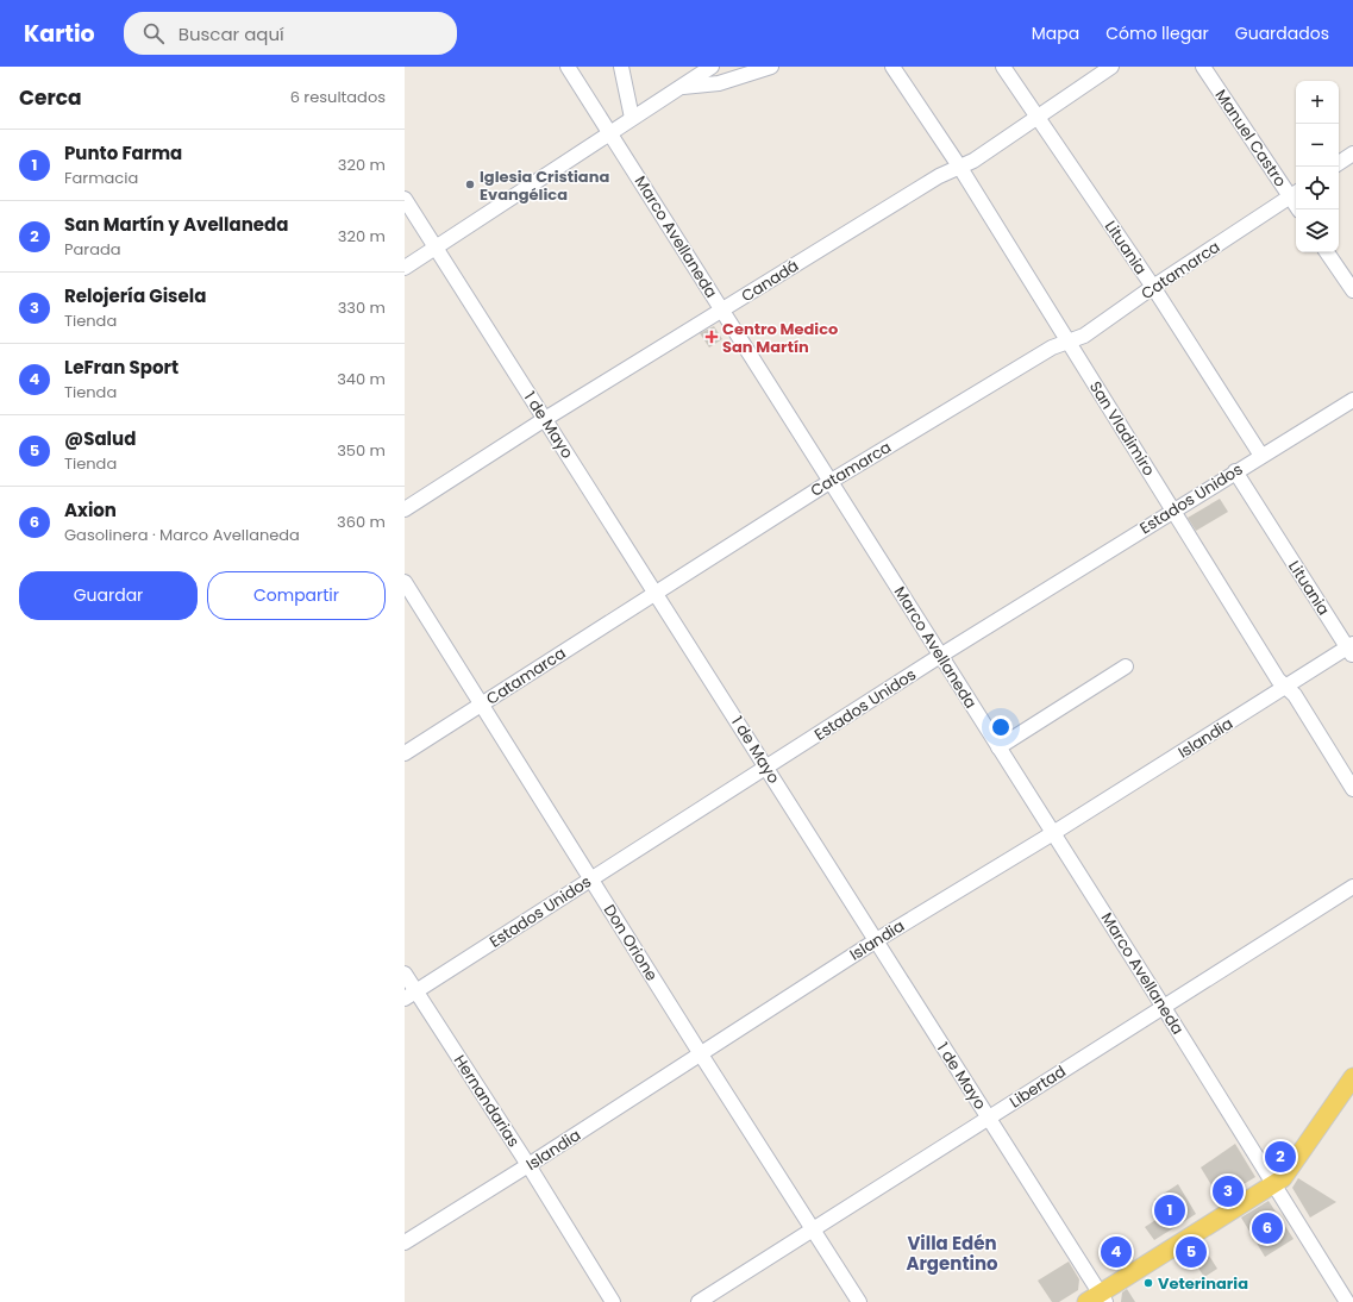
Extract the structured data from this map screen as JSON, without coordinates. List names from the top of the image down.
{
  "streets": {
    "street": [
      "Manuel Castro",
      "Marco Avellaneda",
      "Lituania",
      "Catamarca",
      "Canadá",
      "1 de Mayo",
      "San Vladimiro",
      "Estados Unidos",
      "Islandia",
      "Don Orione",
      "Libertad",
      "Hernandarias"
    ]
  },
  "crossings": [
    ["Manuel Castro", "Catamarca"],
    ["Marco Avellaneda", "Catamarca"],
    ["Marco Avellaneda", "Canadá"],
    ["Marco Avellaneda", "Estados Unidos"],
    ["Marco Avellaneda", "Islandia"],
    ["Marco Avellaneda", "Libertad"],
    ["Lituania", "Catamarca"],
    ["Lituania", "Canadá"],
    ["Lituania", "Estados Unidos"],
    ["Lituania", "Islandia"],
    ["Catamarca", "1 de Mayo"],
    ["Catamarca", "San Vladimiro"],
    ["Catamarca", "Don Orione"],
    ["Canadá", "1 de Mayo"],
    ["Canadá", "San Vladimiro"],
    ["1 de Mayo", "Estados Unidos"],
    ["1 de Mayo", "Islandia"],
    ["1 de Mayo", "Libertad"],
    ["San Vladimiro", "Estados Unidos"],
    ["San Vladimiro", "Islandia"],
    ["Estados Unidos", "Don Orione"],
    ["Estados Unidos", "Hernandarias"],
    ["Islandia", "Don Orione"],
    ["Islandia", "Hernandarias"],
    ["Don Orione", "Libertad"]
  ],
  "districts": ["Villa Edén Argentino"],
  "places": {
    "other": ["Iglesia Cristiana Evangélica", "Veterinaria"],
    "health": ["Centro Medico San Martín"]
  },
  "page": {
    "header": "Kartio",
    "search": "Buscar aquí",
    "nav": ["Mapa", "Cómo llegar", "Guardados"],
    "heading": ["Cerca", "6 resultados"],
    "map_buttons": ["+", "−"],
    "list": [
      {
        "mark": "1",
        "name": "Punto Farma",
        "note": "Farmacia",
        "value": "320 m"
      },
      {
        "mark": "2",
        "name": "San Martín y Avellaneda",
        "note": "Parada",
        "value": "320 m"
      },
      {
        "mark": "3",
        "name": "Relojería Gisela",
        "note": "Tienda",
        "value": "330 m"
      },
      {
        "mark": "4",
        "name": "LeFran Sport",
        "note": "Tienda",
        "value": "340 m"
      },
      {
        "mark": "5",
        "name": "@Salud",
        "note": "Tienda",
        "value": "350 m"
      },
      {
        "mark": "6",
        "name": "Axion",
        "note": "Gasolinera · Marco Avellaneda",
        "value": "360 m"
      }
    ],
    "buttons": ["Guardar", "Compartir"],
    "pins": [
      "2",
      "3",
      "1",
      "6",
      "4",
      "5"
    ]
  }
}
